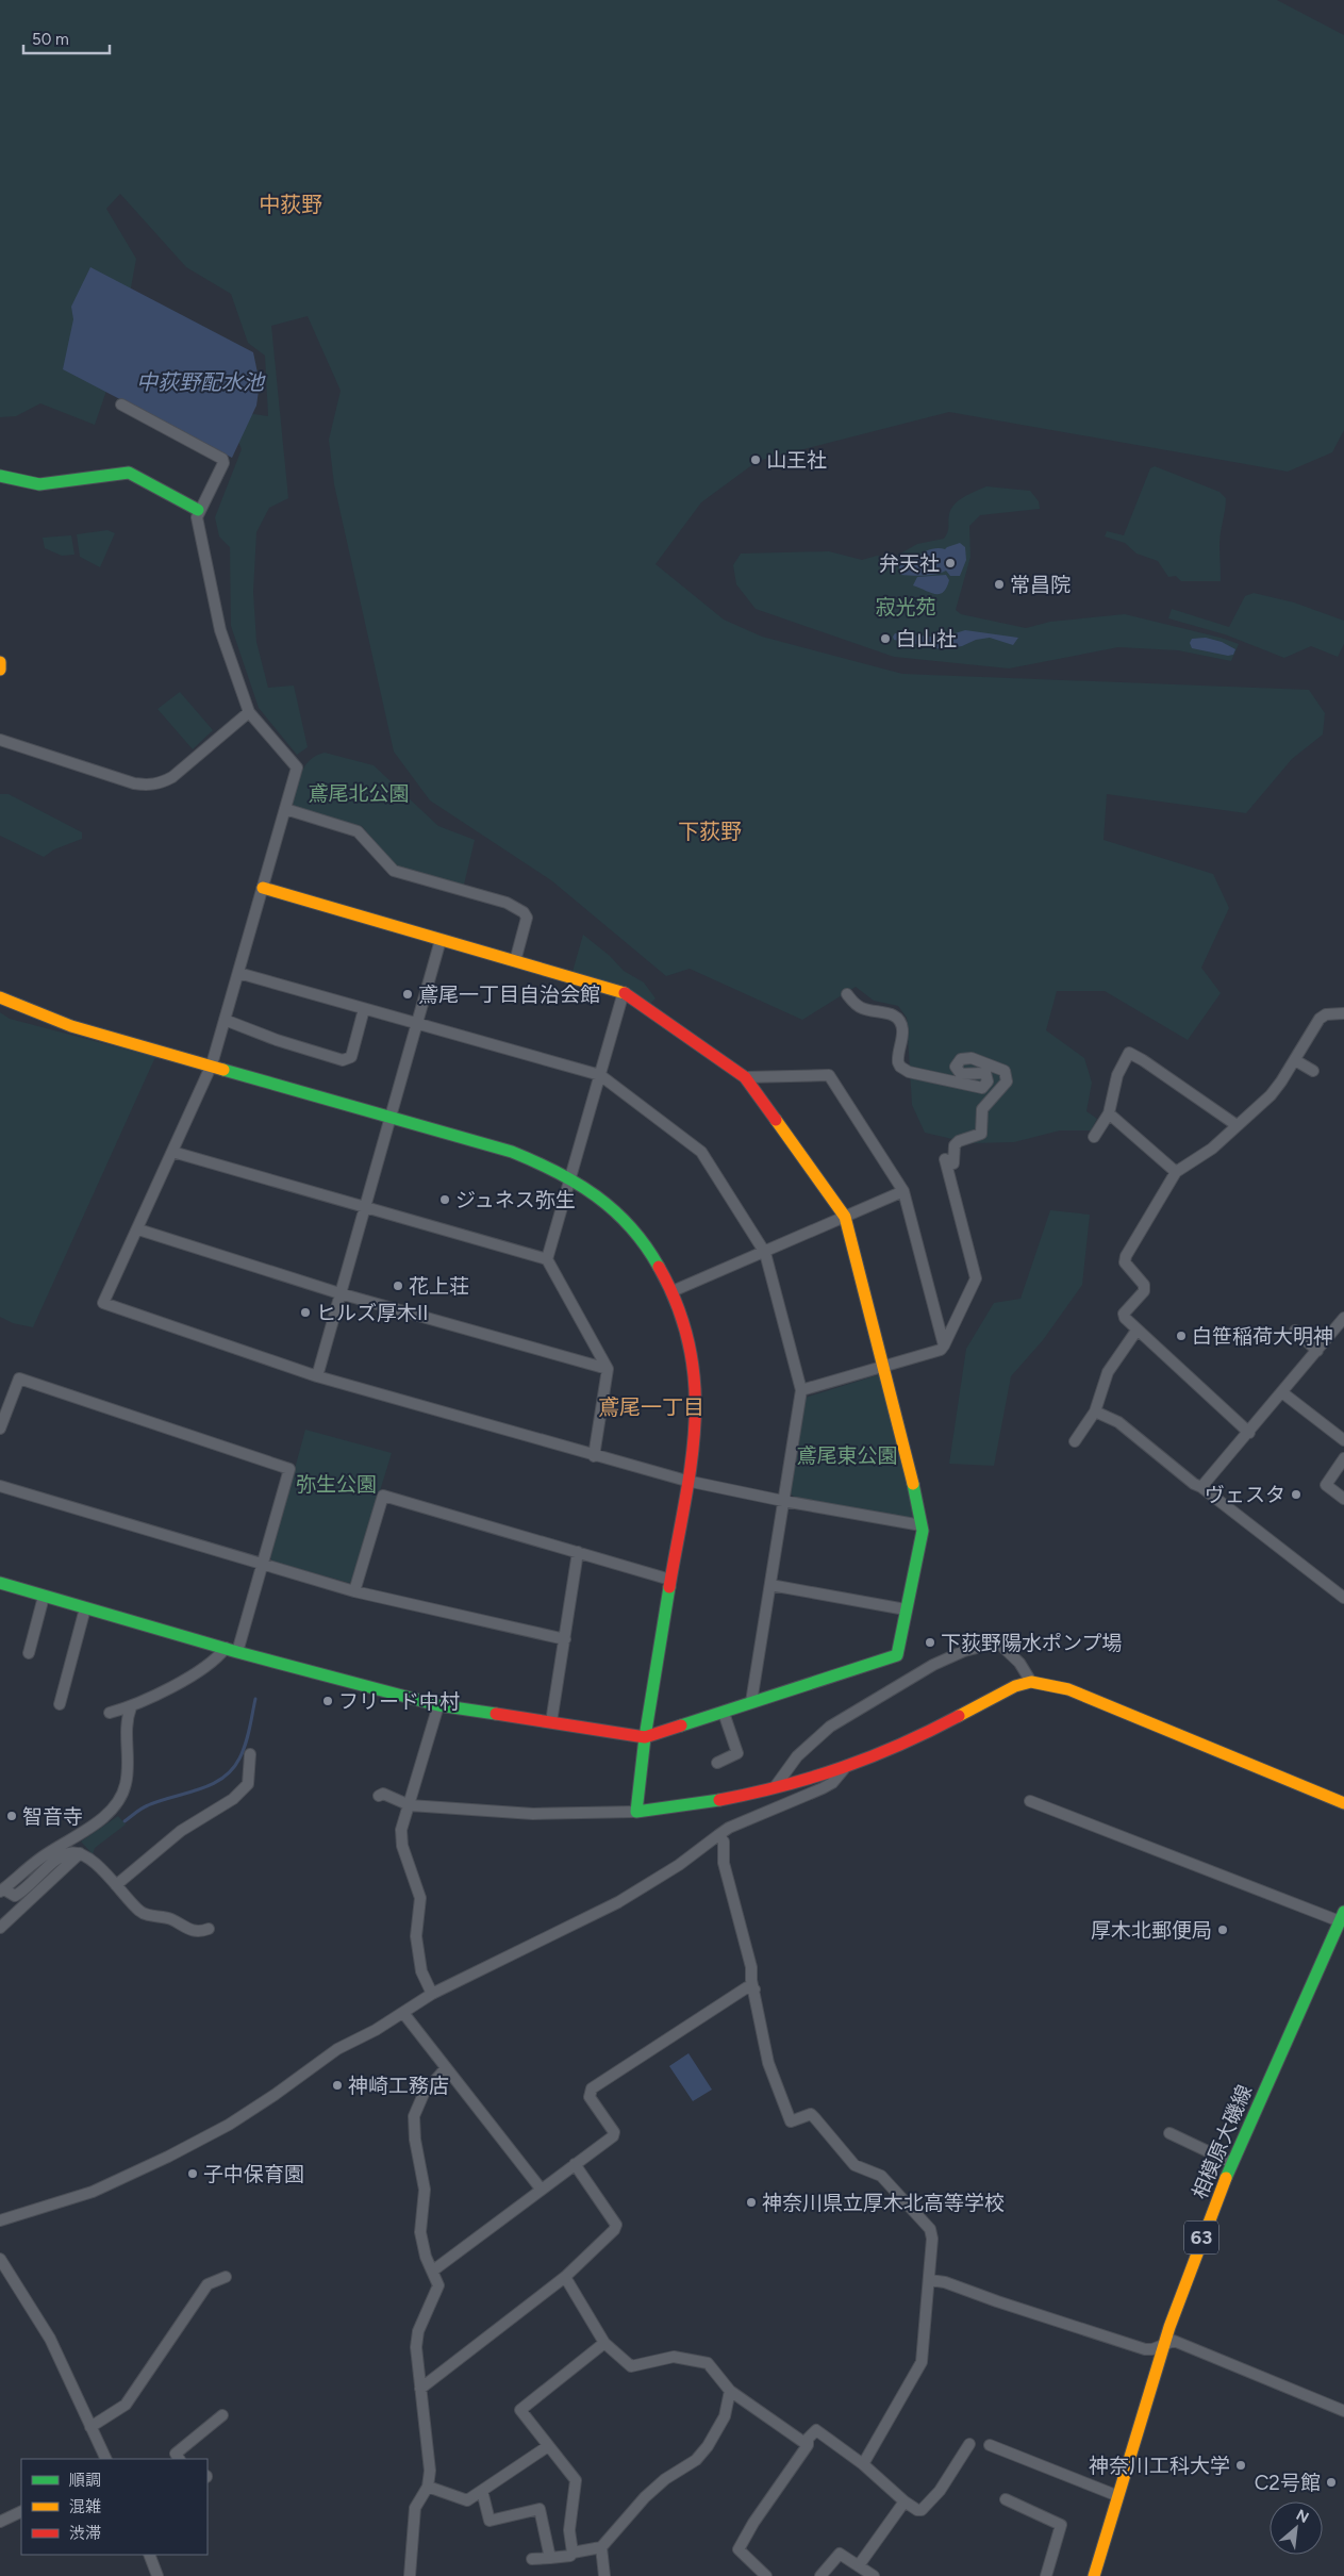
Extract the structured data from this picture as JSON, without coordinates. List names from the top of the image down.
{
  "streets": {
    "street": ["相模原大磯線", "63"]
  },
  "districts": ["中荻野", "下荻野", "鳶尾一丁目"],
  "water": ["中荻野配水池"],
  "parks": [
    "寂光苑",
    "鳶尾北公園",
    "鳶尾東公園",
    "弥生公園"
  ],
  "places": [
    "山王社",
    "弁天社",
    "常昌院",
    "白山社",
    "鳶尾一丁目自治会館",
    "ジュネス弥生",
    "花上荘",
    "ヒルズ厚木II",
    "白笹稲荷大明神",
    "ヴェスタ",
    "下荻野陽水ポンプ場",
    "フリード中村",
    "智音寺",
    "厚木北郵便局",
    "神崎工務店",
    "子中保育園",
    "神奈川県立厚木北高等学校",
    "神奈川工科大学",
    "C2号館"
  ],
  "legend": ["順調", "混雑", "渋滞"],
  "scale_bar": "50 m",
  "north": "top right"
}
